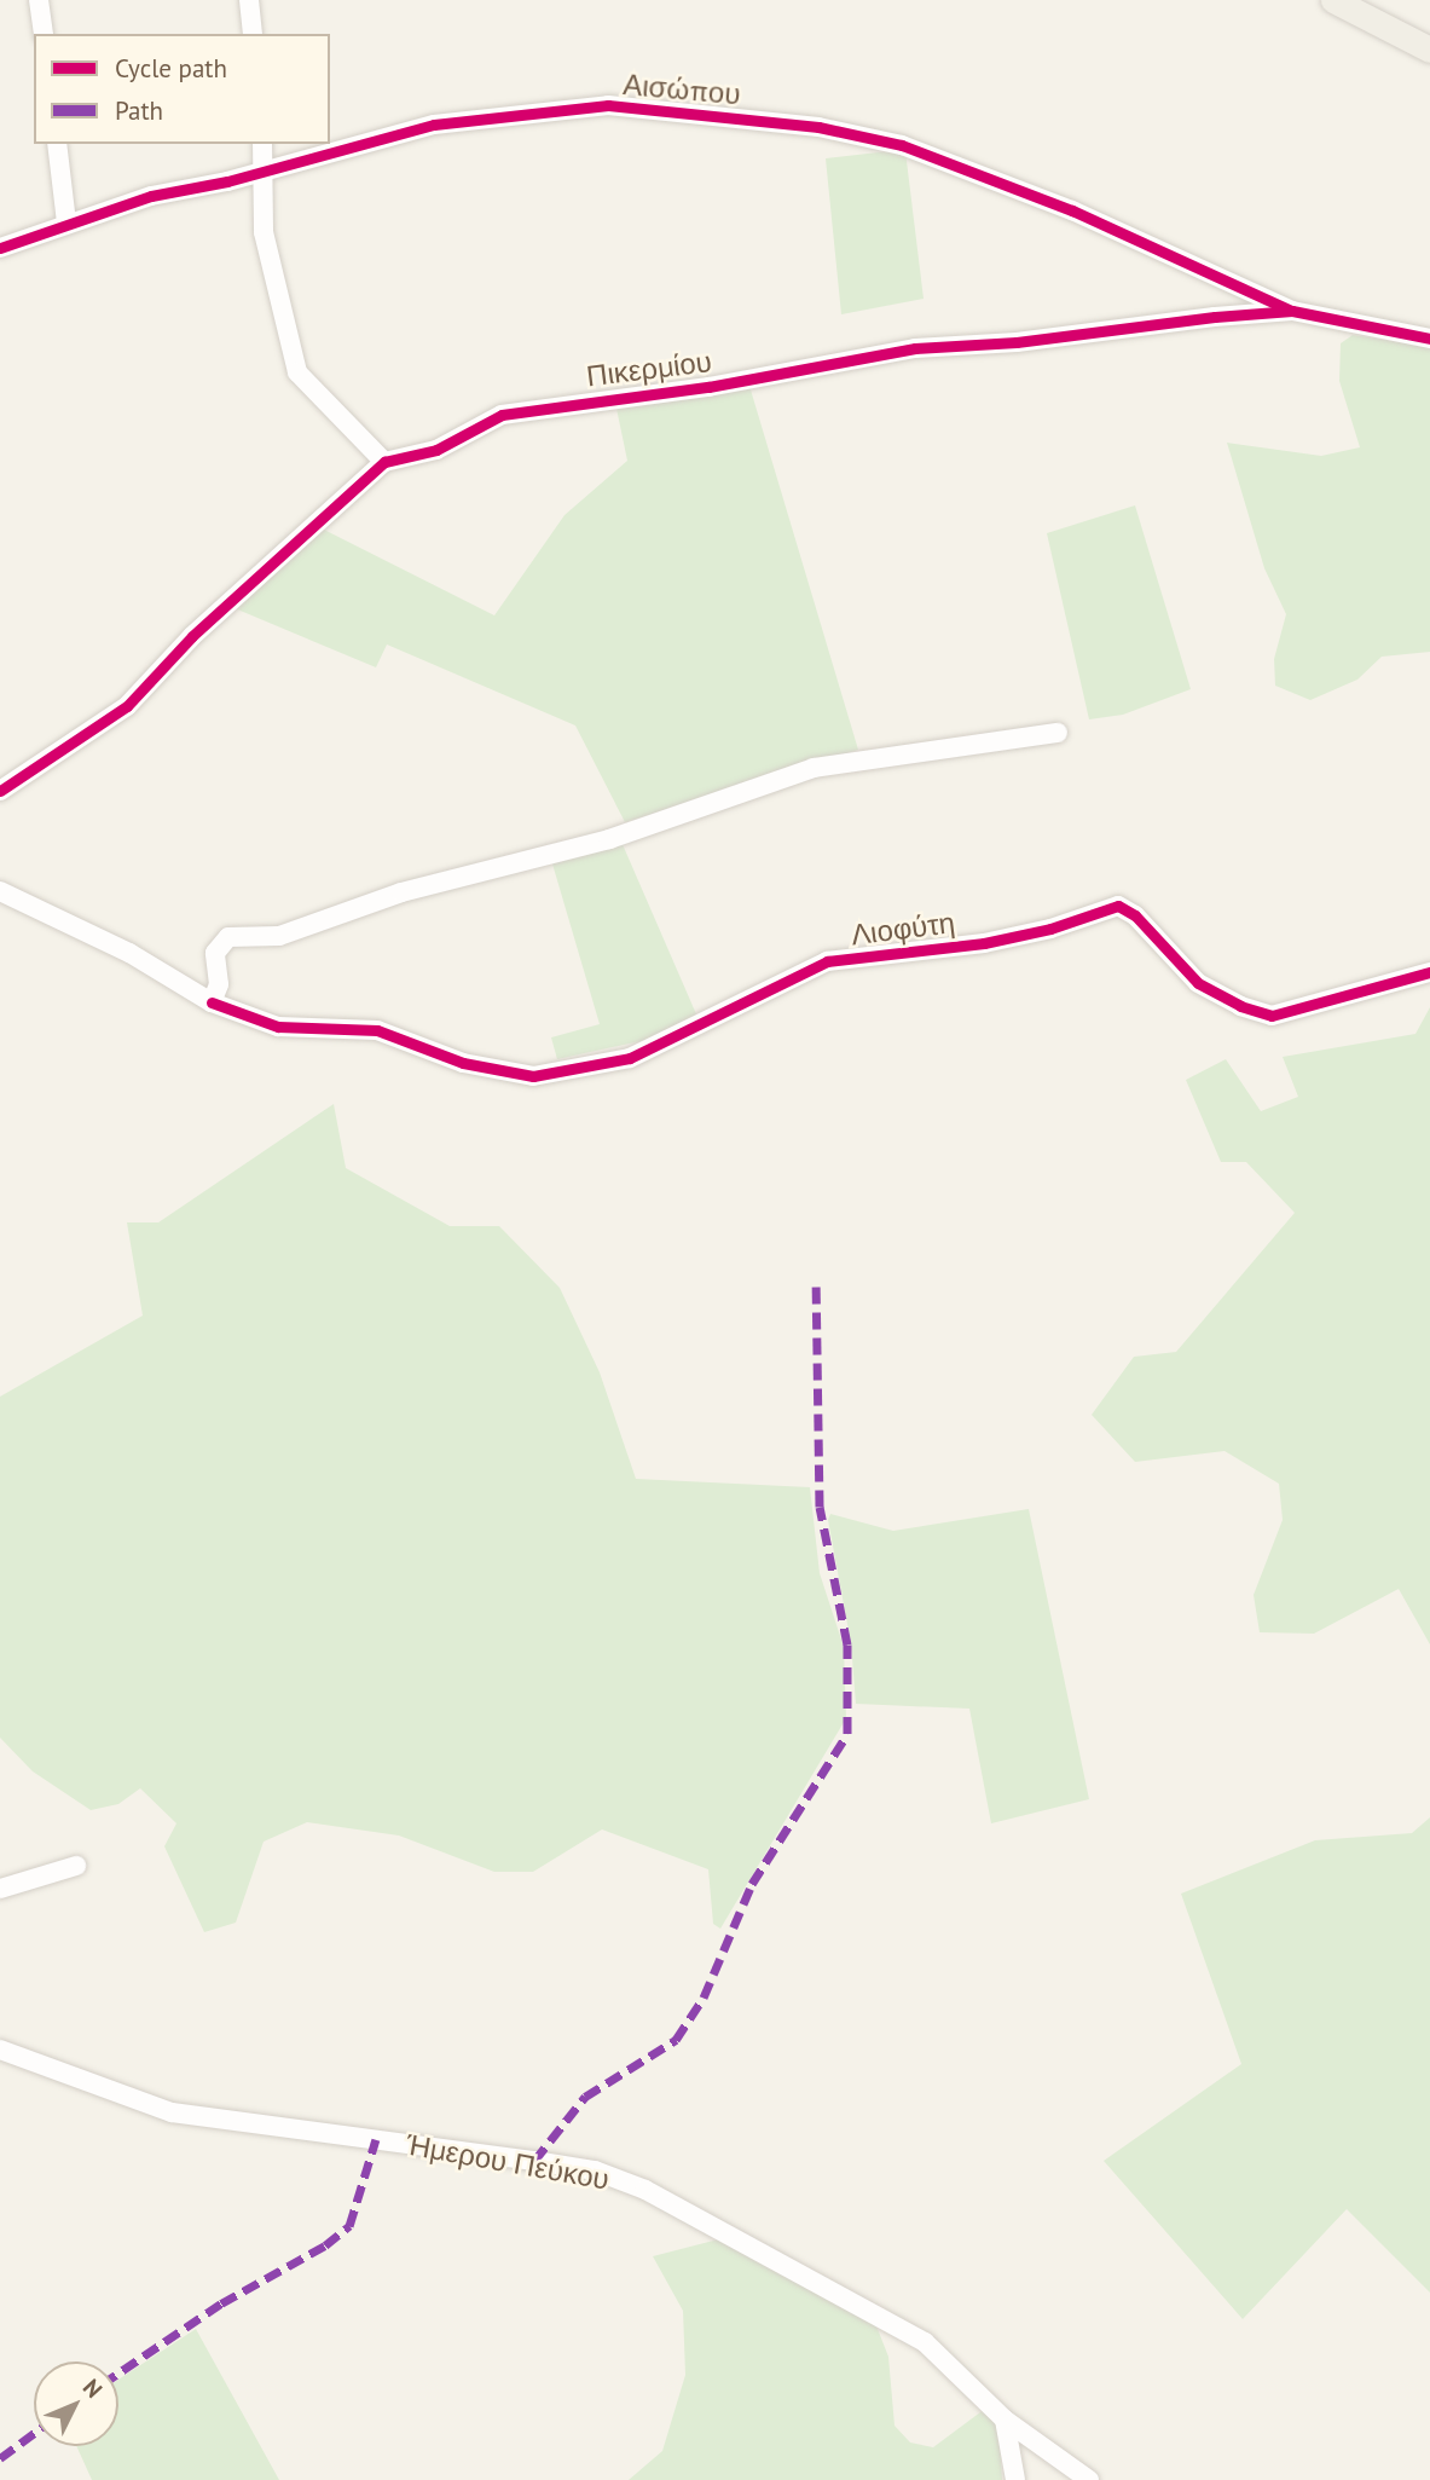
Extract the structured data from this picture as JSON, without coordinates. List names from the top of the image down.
{
  "streets": {
    "street": [
      "Αισώπου",
      "Πικερμίου",
      "Λιοφύτη",
      "Ήμερου Πεύκου"
    ]
  },
  "crossings": [
    ["Αισώπου", "Πικερμίου"]
  ],
  "legend": ["Cycle path", "Path"],
  "north": "top right"
}
